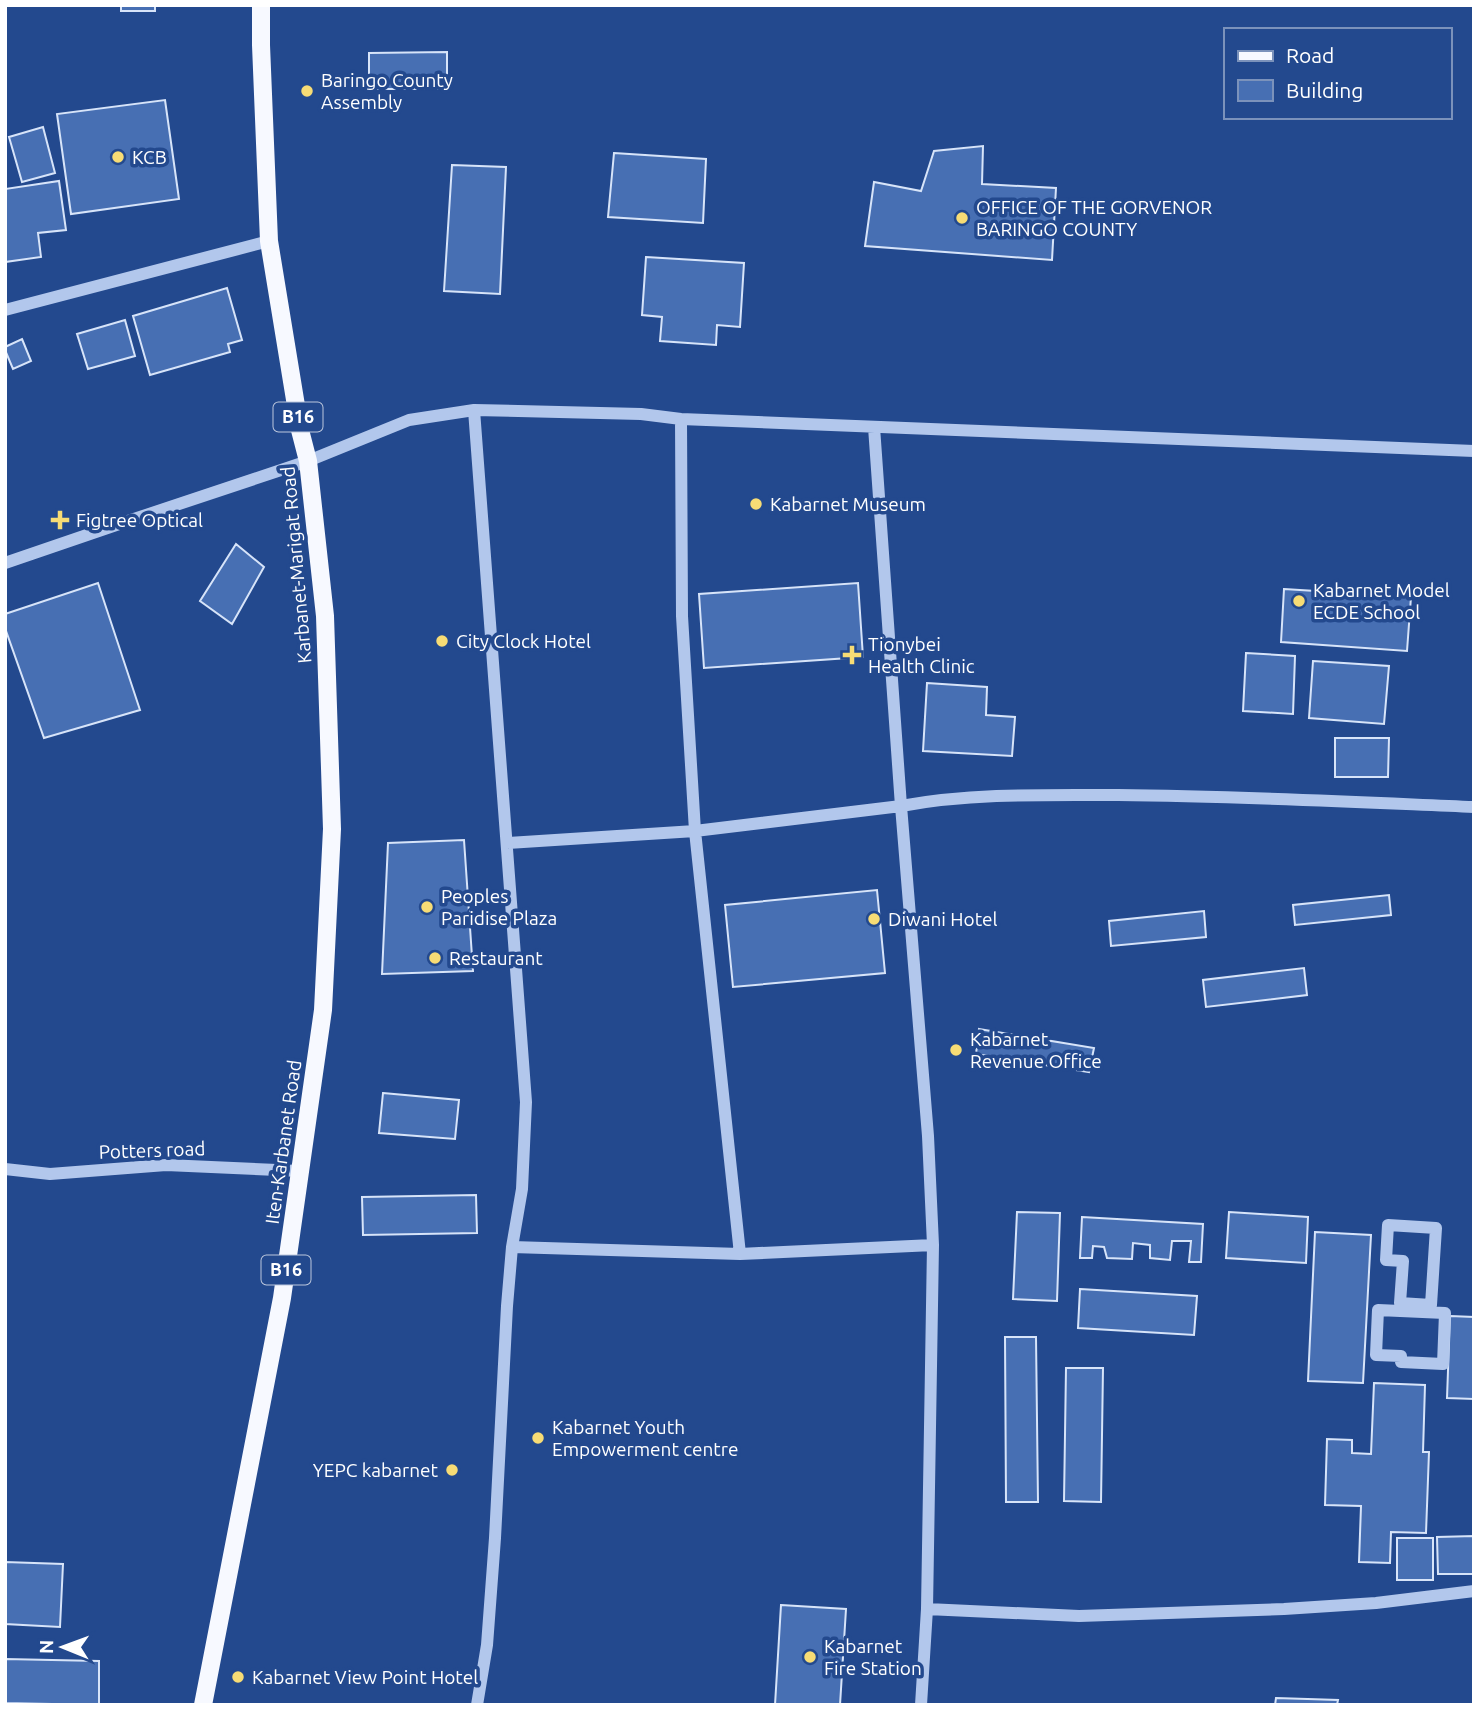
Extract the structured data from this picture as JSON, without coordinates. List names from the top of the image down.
{
  "streets": {
    "main road": ["B16", "Karbanet-Marigat Road", "Iten-Karbanet Road"],
    "street": ["Potters road"]
  },
  "crossings": [
    ["Karbanet-Marigat Road", "Iten-Karbanet Road"],
    ["Iten-Karbanet Road", "Potters road"]
  ],
  "places": {
    "other": [
      "Baringo County Assembly",
      "KCB",
      "OFFICE OF THE GORVENOR BARINGO COUNTY",
      "Kabarnet Museum",
      "Kabarnet Model ECDE School",
      "City Clock Hotel",
      "Peoples Paridise Plaza",
      "Diwani Hotel",
      "Restaurant",
      "Kabarnet Revenue Office",
      "Kabarnet Youth Empowerment centre",
      "YEPC kabarnet",
      "Kabarnet Fire Station",
      "Kabarnet View Point Hotel"
    ],
    "health": ["Figtree Optical", "Tionybei Health Clinic"]
  },
  "legend": ["Road", "Building"],
  "north": "left"
}
